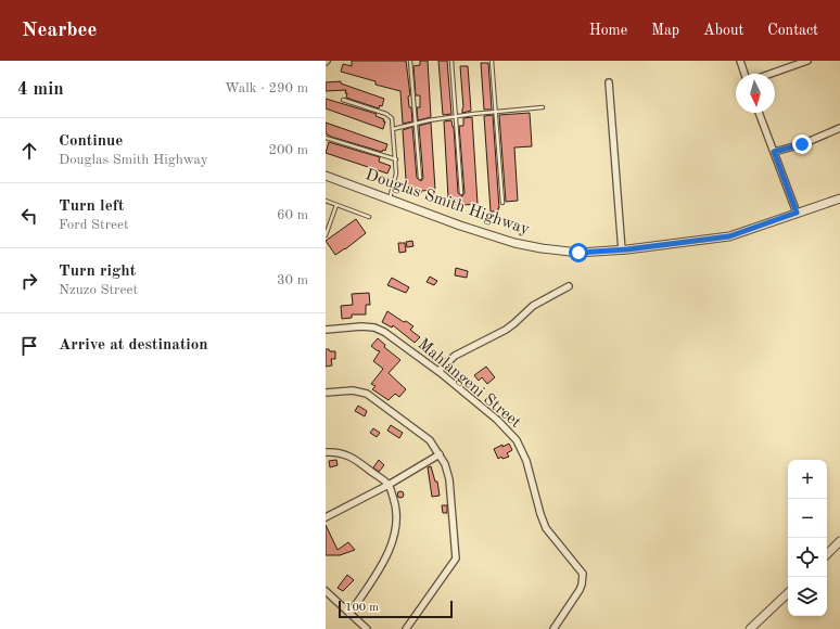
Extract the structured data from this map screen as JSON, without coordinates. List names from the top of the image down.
{
  "streets": {
    "street": ["Douglas Smith Highway", "Mahlangeni Street"]
  },
  "scale_bar": "100 m",
  "north": "bottom",
  "page": {
    "header": "Nearbee",
    "nav": [
      "Home",
      "Map",
      "About",
      "Contact"
    ],
    "heading": ["4 min", "Walk · 290 m"],
    "list": [
      ["Continue", "Douglas Smith Highway", "200 m"],
      ["Turn left", "Ford Street", "60 m"],
      ["Turn right", "Nzuzo Street", "30 m"],
      "Arrive at destination"
    ],
    "map_buttons": ["+", "−"],
    "scale": "100 m"
  }
}
